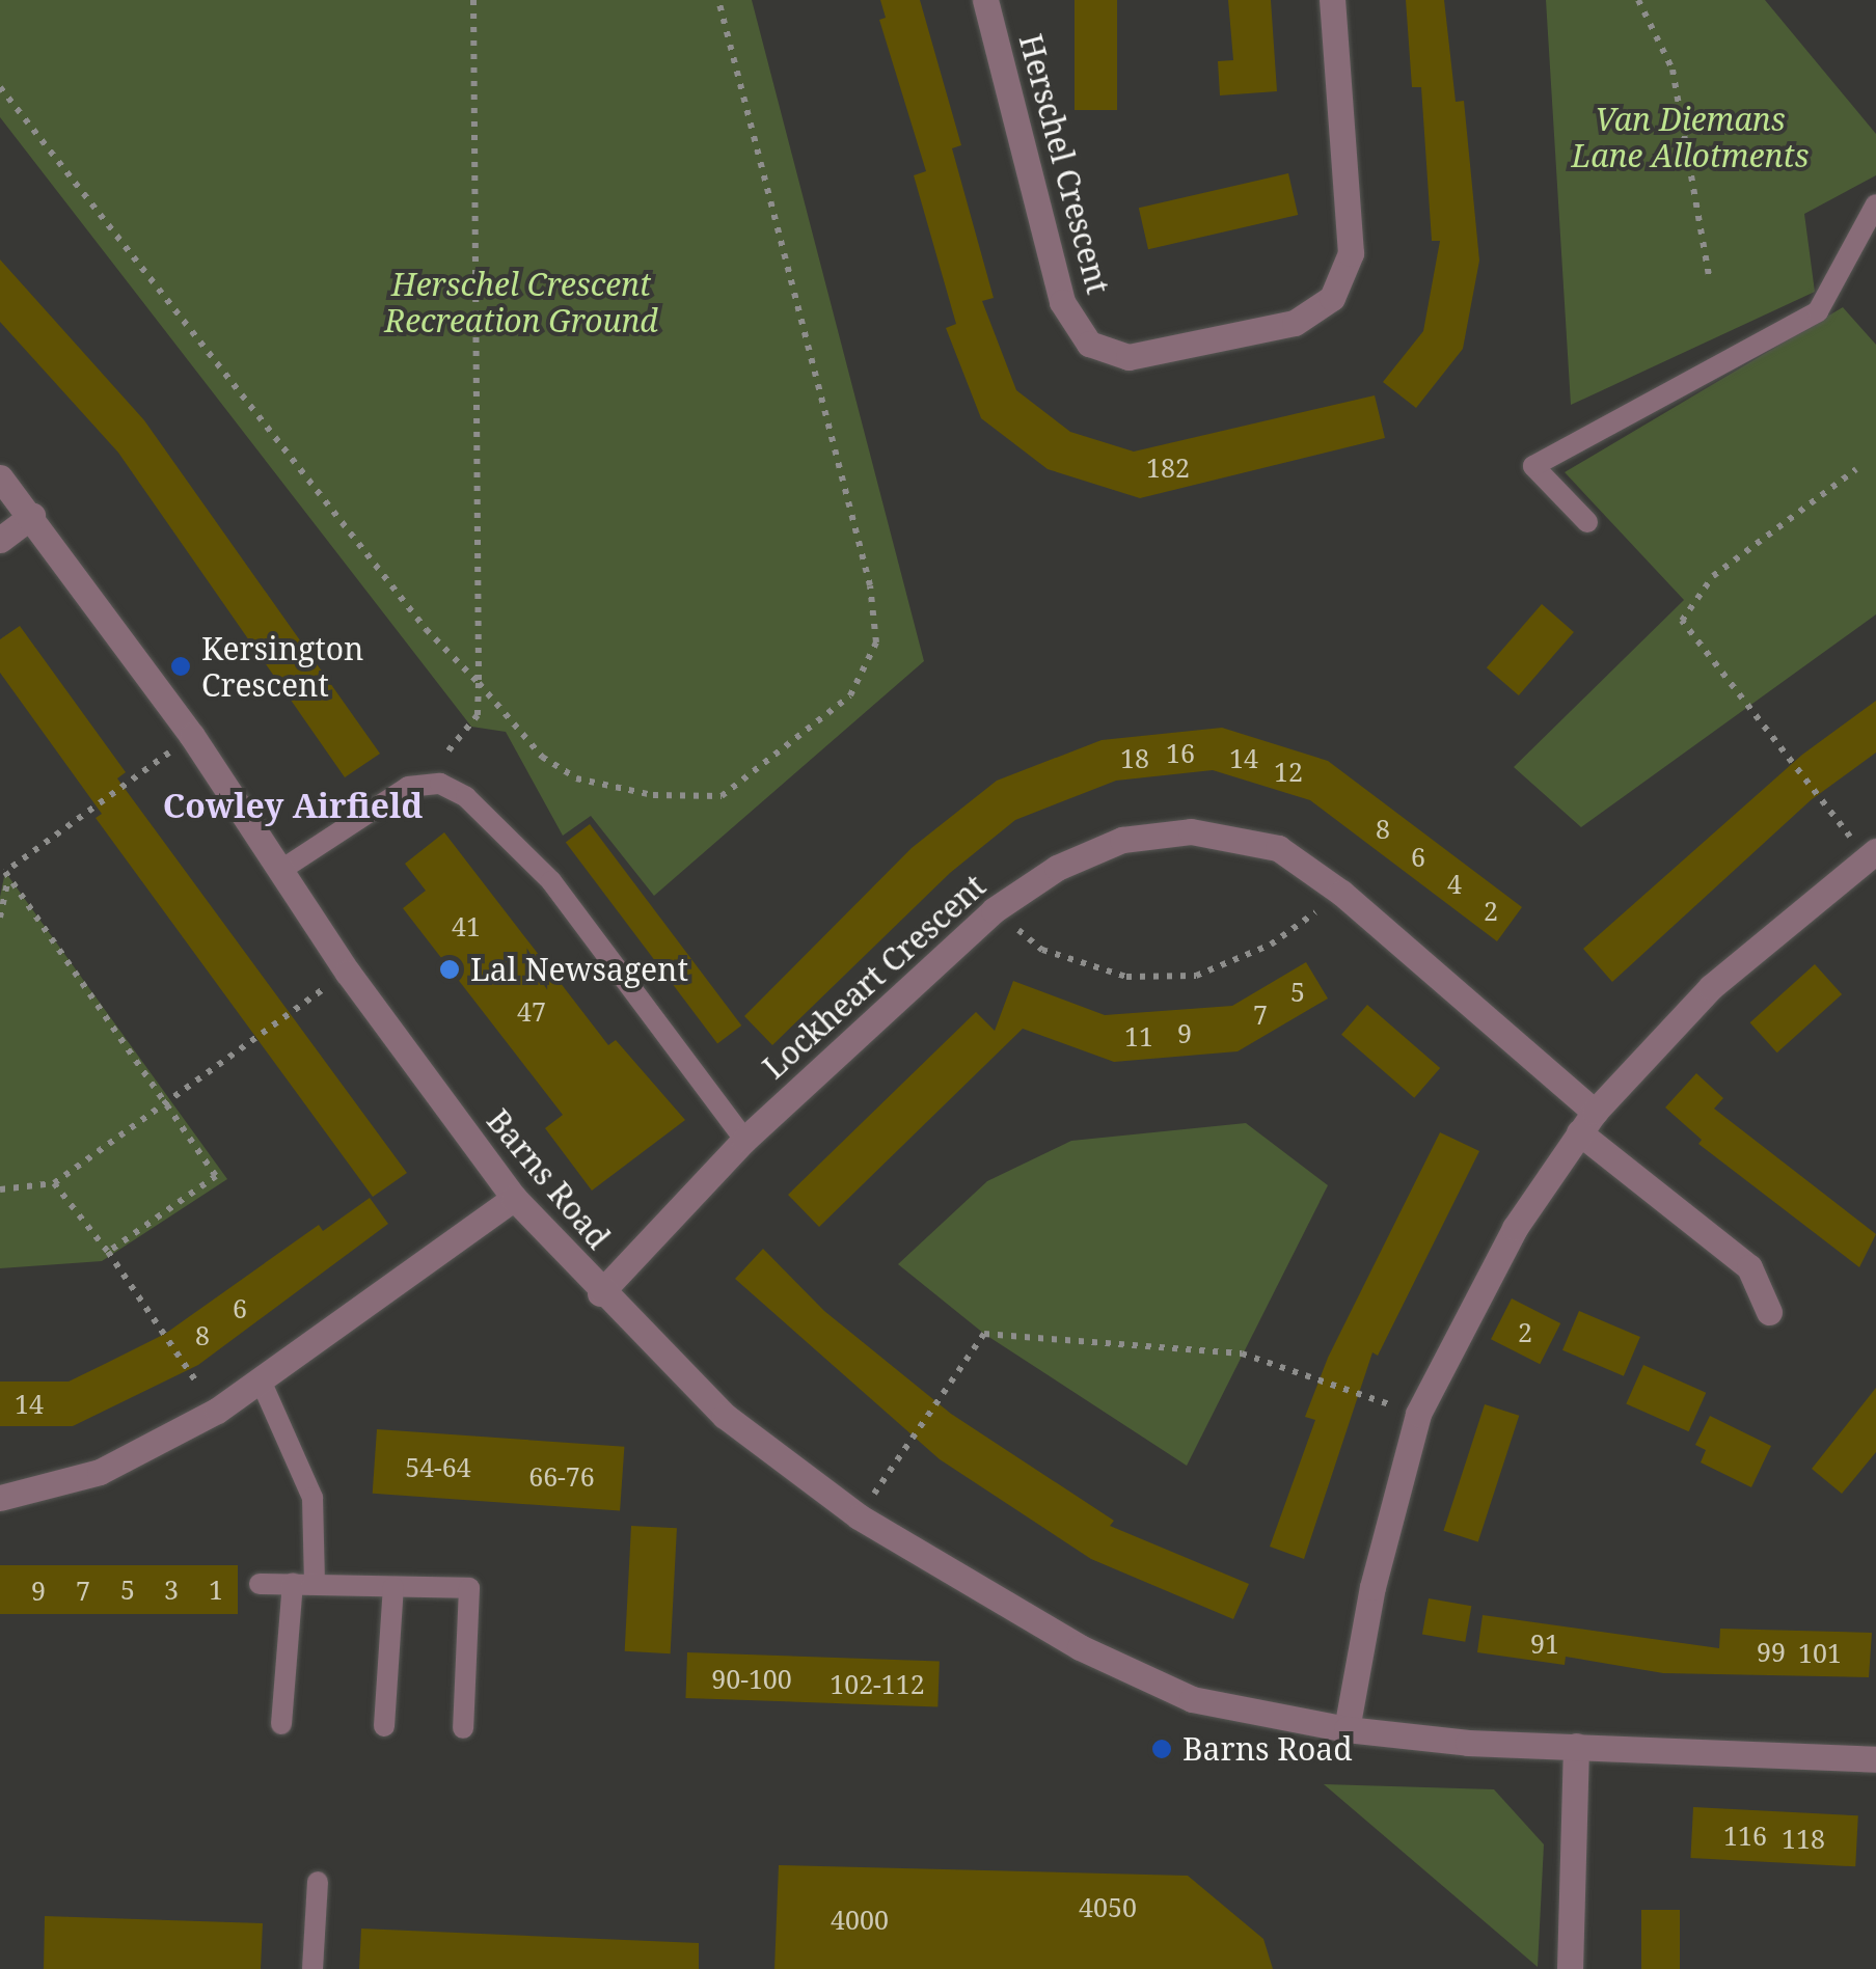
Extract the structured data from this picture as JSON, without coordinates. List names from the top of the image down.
{
  "streets": {
    "street": ["Herschel Crescent", "Lockheart Crescent", "Barns Road"]
  },
  "crossings": [
    ["Lockheart Crescent", "Barns Road"]
  ],
  "districts": ["Cowley Airfield"],
  "parks": ["Van Diemans Lane Allotments", "Herschel Crescent Recreation Ground"],
  "places": ["Kersington Crescent", "Lal Newsagent", "Barns Road"],
  "house_numbers": [
    "182",
    "16",
    "18",
    "14",
    "12",
    "8",
    "6",
    "4",
    "2",
    "41",
    "5",
    "47",
    "7",
    "9",
    "11",
    "6",
    "2",
    "8",
    "14",
    "54-64",
    "66-76",
    "5",
    "3",
    "1",
    "9",
    "7",
    "91",
    "99",
    "101",
    "90-100",
    "102-112",
    "116",
    "118",
    "4050",
    "4000"
  ]
}
